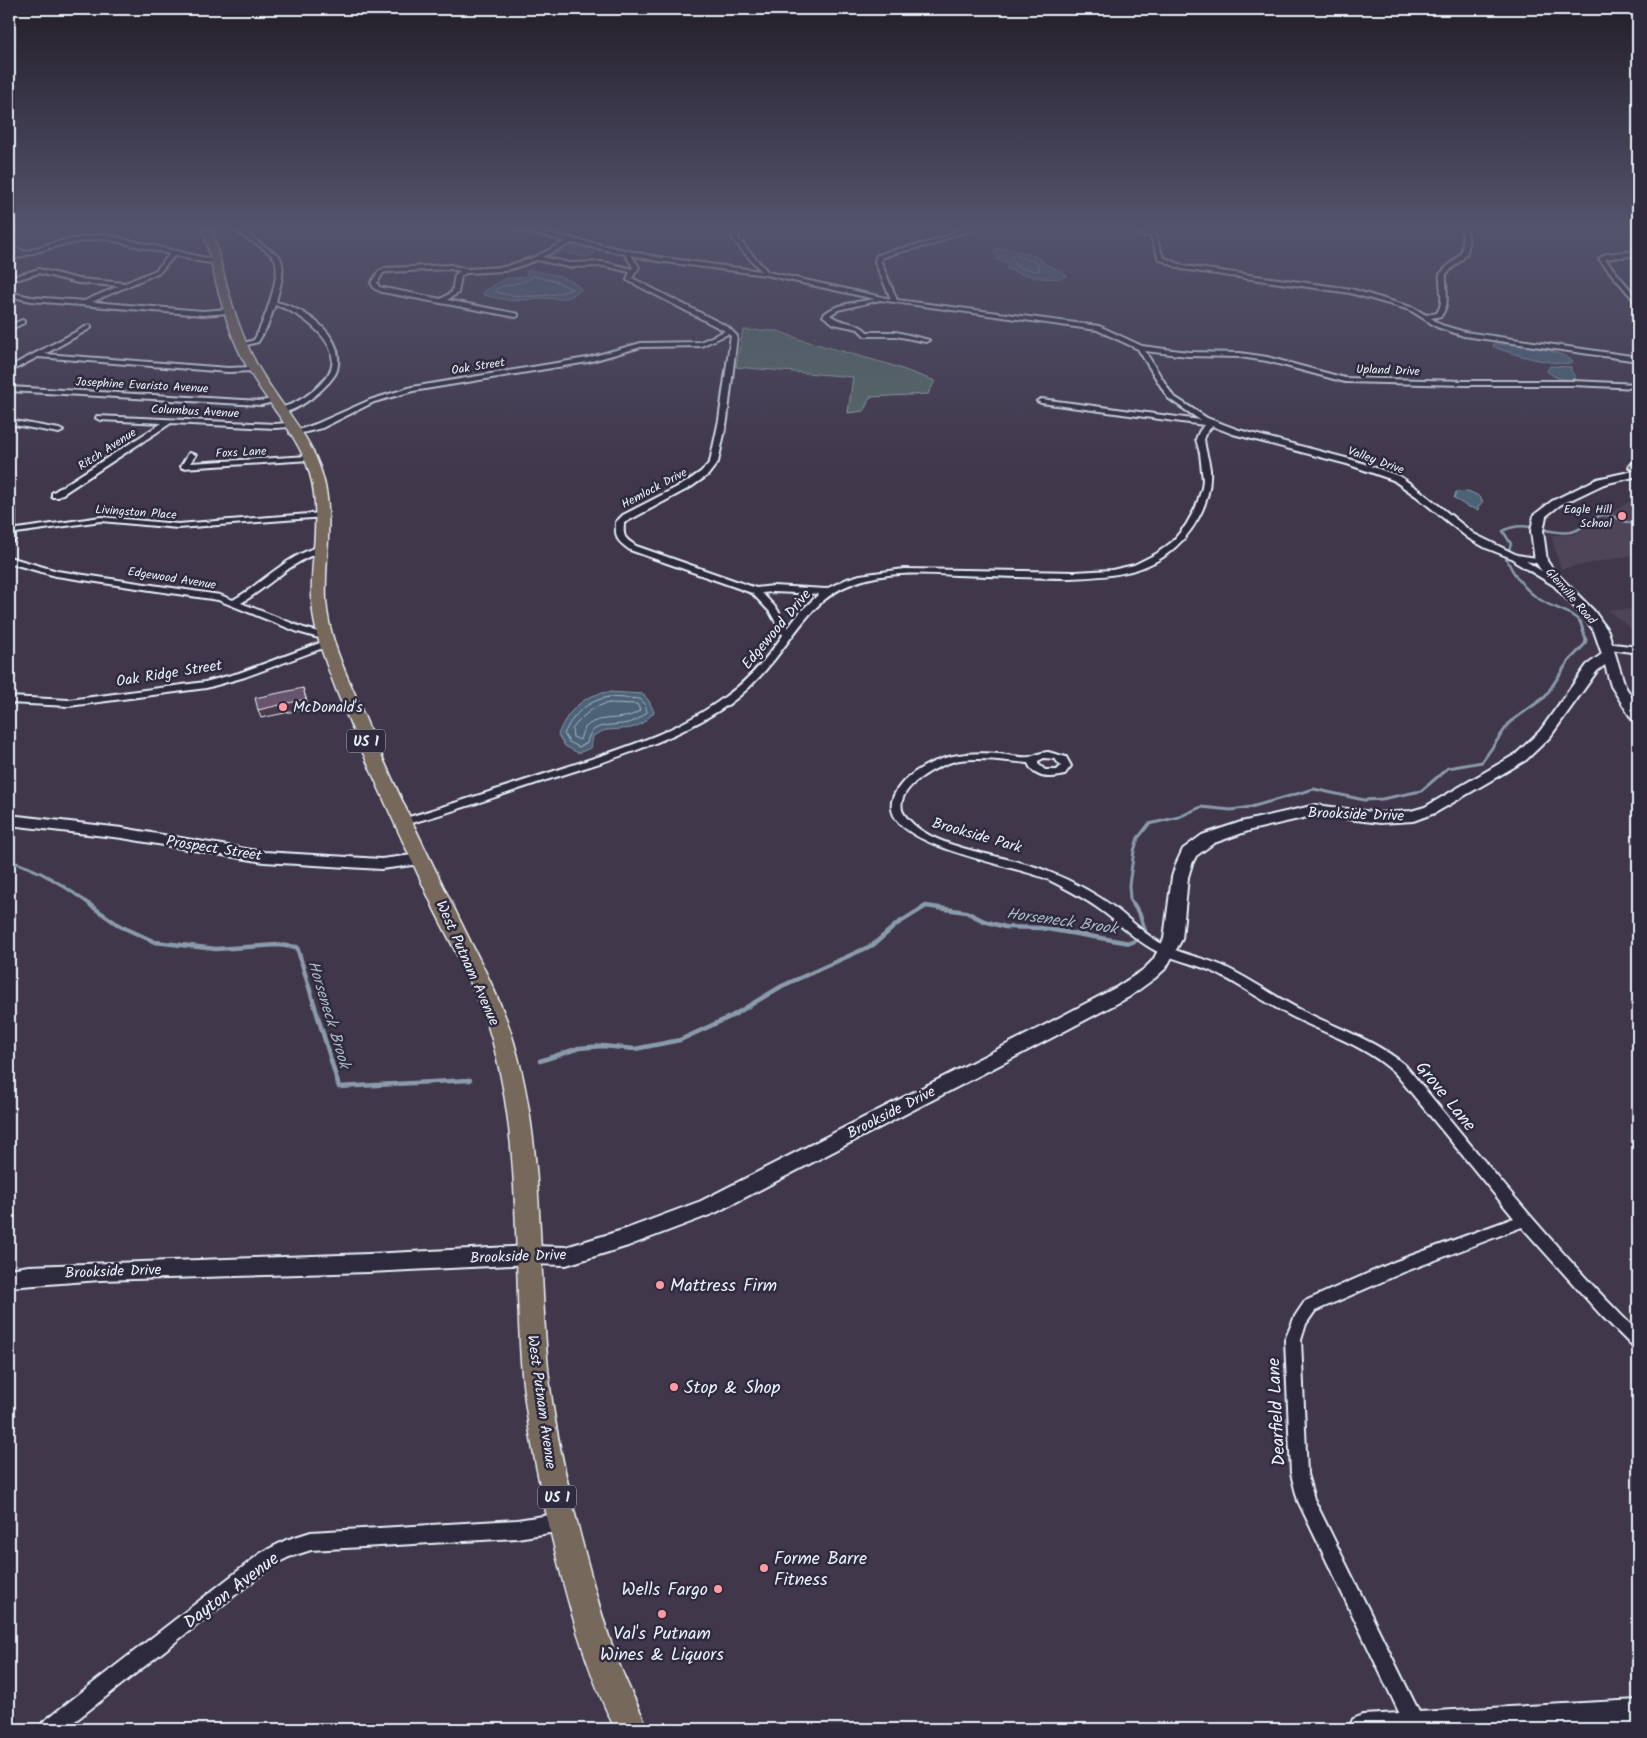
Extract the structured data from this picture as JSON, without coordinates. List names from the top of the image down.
{
  "streets": {
    "main road": ["US 1", "West Putnam Avenue"],
    "street": [
      "Oak Street",
      "Upland Drive",
      "Josephine Evaristo Avenue",
      "Columbus Avenue",
      "Ritch Avenue",
      "Foxs Lane",
      "Valley Drive",
      "Hemlock Drive",
      "Livingston Place",
      "Edgewood Avenue",
      "Glenville Road",
      "Edgewood Drive",
      "Oak Ridge Street",
      "Brookside Drive",
      "Brookside Park",
      "Prospect Street",
      "Grove Lane",
      "Dearfield Lane",
      "Dayton Avenue"
    ]
  },
  "crossings": [
    ["Oak Street", "Josephine Evaristo Avenue"],
    ["Oak Street", "Columbus Avenue"],
    ["Oak Street", "Hemlock Drive"],
    ["Oak Street", "West Putnam Avenue"],
    ["Upland Drive", "Valley Drive"],
    ["Josephine Evaristo Avenue", "Columbus Avenue"],
    ["Josephine Evaristo Avenue", "West Putnam Avenue"],
    ["Columbus Avenue", "Ritch Avenue"],
    ["Columbus Avenue", "West Putnam Avenue"],
    ["Foxs Lane", "West Putnam Avenue"],
    ["Valley Drive", "Glenville Road"],
    ["Valley Drive", "Edgewood Drive"],
    ["Hemlock Drive", "Edgewood Drive"],
    ["Livingston Place", "West Putnam Avenue"],
    ["Edgewood Avenue", "Oak Ridge Street"],
    ["Edgewood Avenue", "West Putnam Avenue"],
    ["Glenville Road", "Brookside Drive"],
    ["Edgewood Drive", "West Putnam Avenue"],
    ["Oak Ridge Street", "West Putnam Avenue"],
    ["Brookside Drive", "Brookside Park"],
    ["Brookside Drive", "West Putnam Avenue"],
    ["Brookside Drive", "Grove Lane"],
    ["Brookside Park", "Grove Lane"],
    ["Prospect Street", "West Putnam Avenue"],
    ["West Putnam Avenue", "Dayton Avenue"],
    ["Grove Lane", "Dearfield Lane"]
  ],
  "water": ["Horseneck Brook"],
  "places": [
    "Eagle Hill School",
    "McDonald's",
    "Mattress Firm",
    "Stop & Shop",
    "Forme Barre Fitness",
    "Wells Fargo",
    "Val's Putnam Wines & Liquors"
  ]
}
